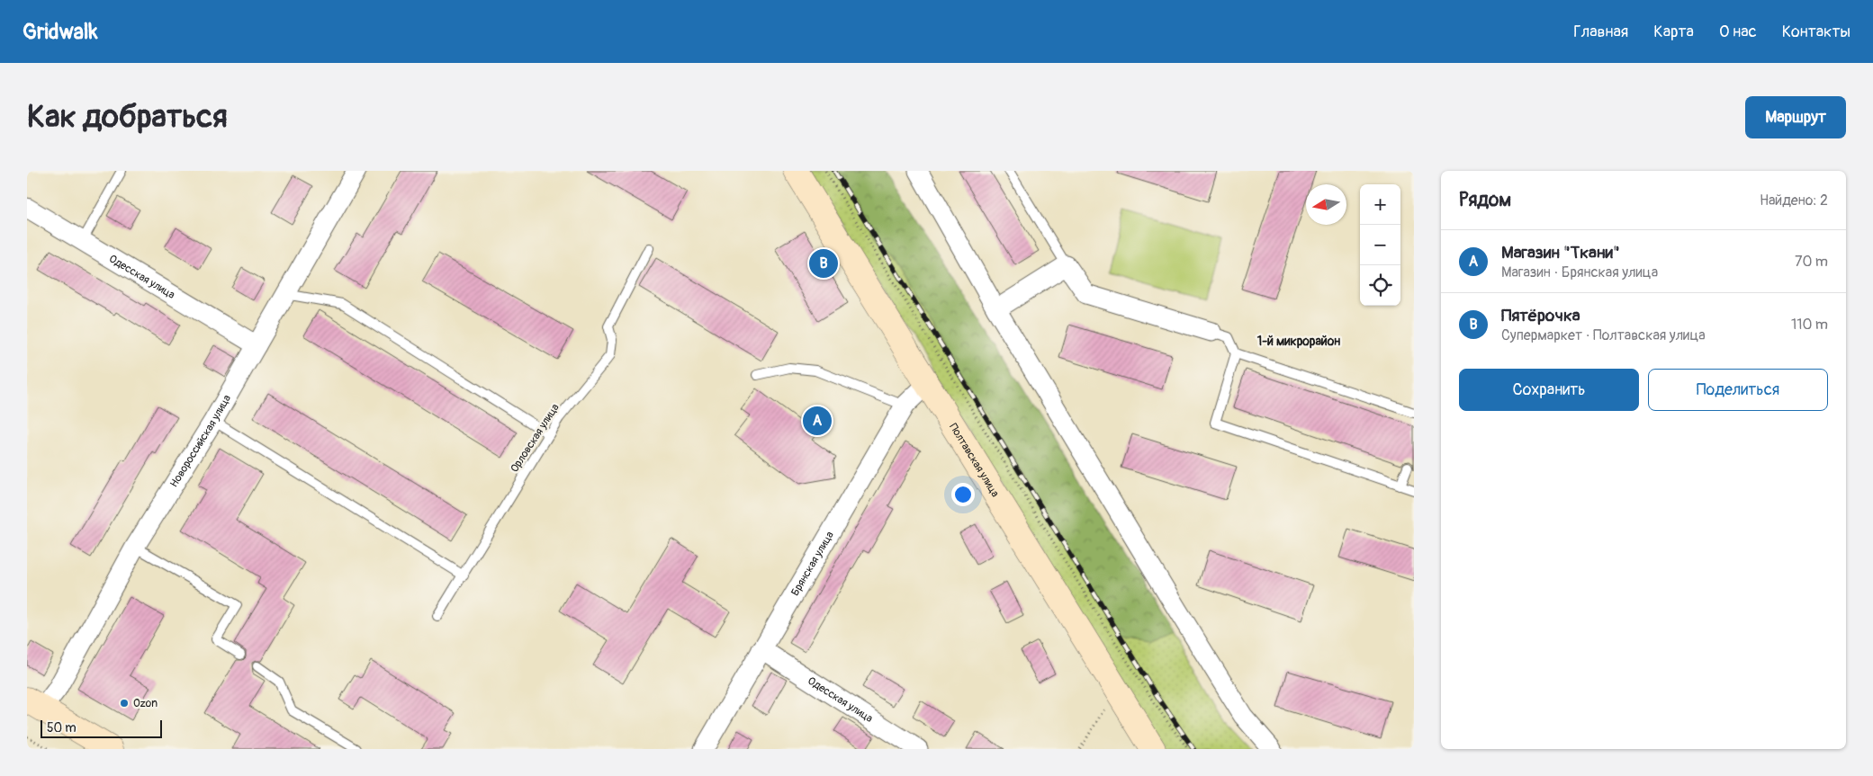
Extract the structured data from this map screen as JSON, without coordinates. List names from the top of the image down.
{
  "streets": {
    "street": [
      "Одесская улица",
      "Новороссийская улица",
      "Полтавская улица",
      "Брянская улица"
    ],
    "lane": ["Орловская улица"]
  },
  "crossings": [
    ["Одесская улица", "Новороссийская улица"],
    ["Одесская улица", "Брянская улица"],
    ["Полтавская улица", "Брянская улица"]
  ],
  "districts": ["1-й микрорайон"],
  "places": ["Ozon"],
  "scale_bar": "50 m",
  "north": "left",
  "page": {
    "header": "Gridwalk",
    "nav": [
      "Главная",
      "Карта",
      "О нас",
      "Контакты"
    ],
    "buttons": [
      "Маршрут",
      ["Сохранить", "Поделиться"]
    ],
    "title": "Как добраться",
    "heading": ["Рядом", "Найдено: 2"],
    "map_buttons": ["+", "−"],
    "list": [
      {
        "mark": "A",
        "name": "Магазин \"Ткани\"",
        "note": "Магазин · Брянская улица",
        "value": "70 m"
      },
      {
        "mark": "B",
        "name": "Пятёрочка",
        "note": "Супермаркет · Полтавская улица",
        "value": "110 m"
      }
    ],
    "pins": ["B", "A"],
    "scale": "50 m"
  }
}
